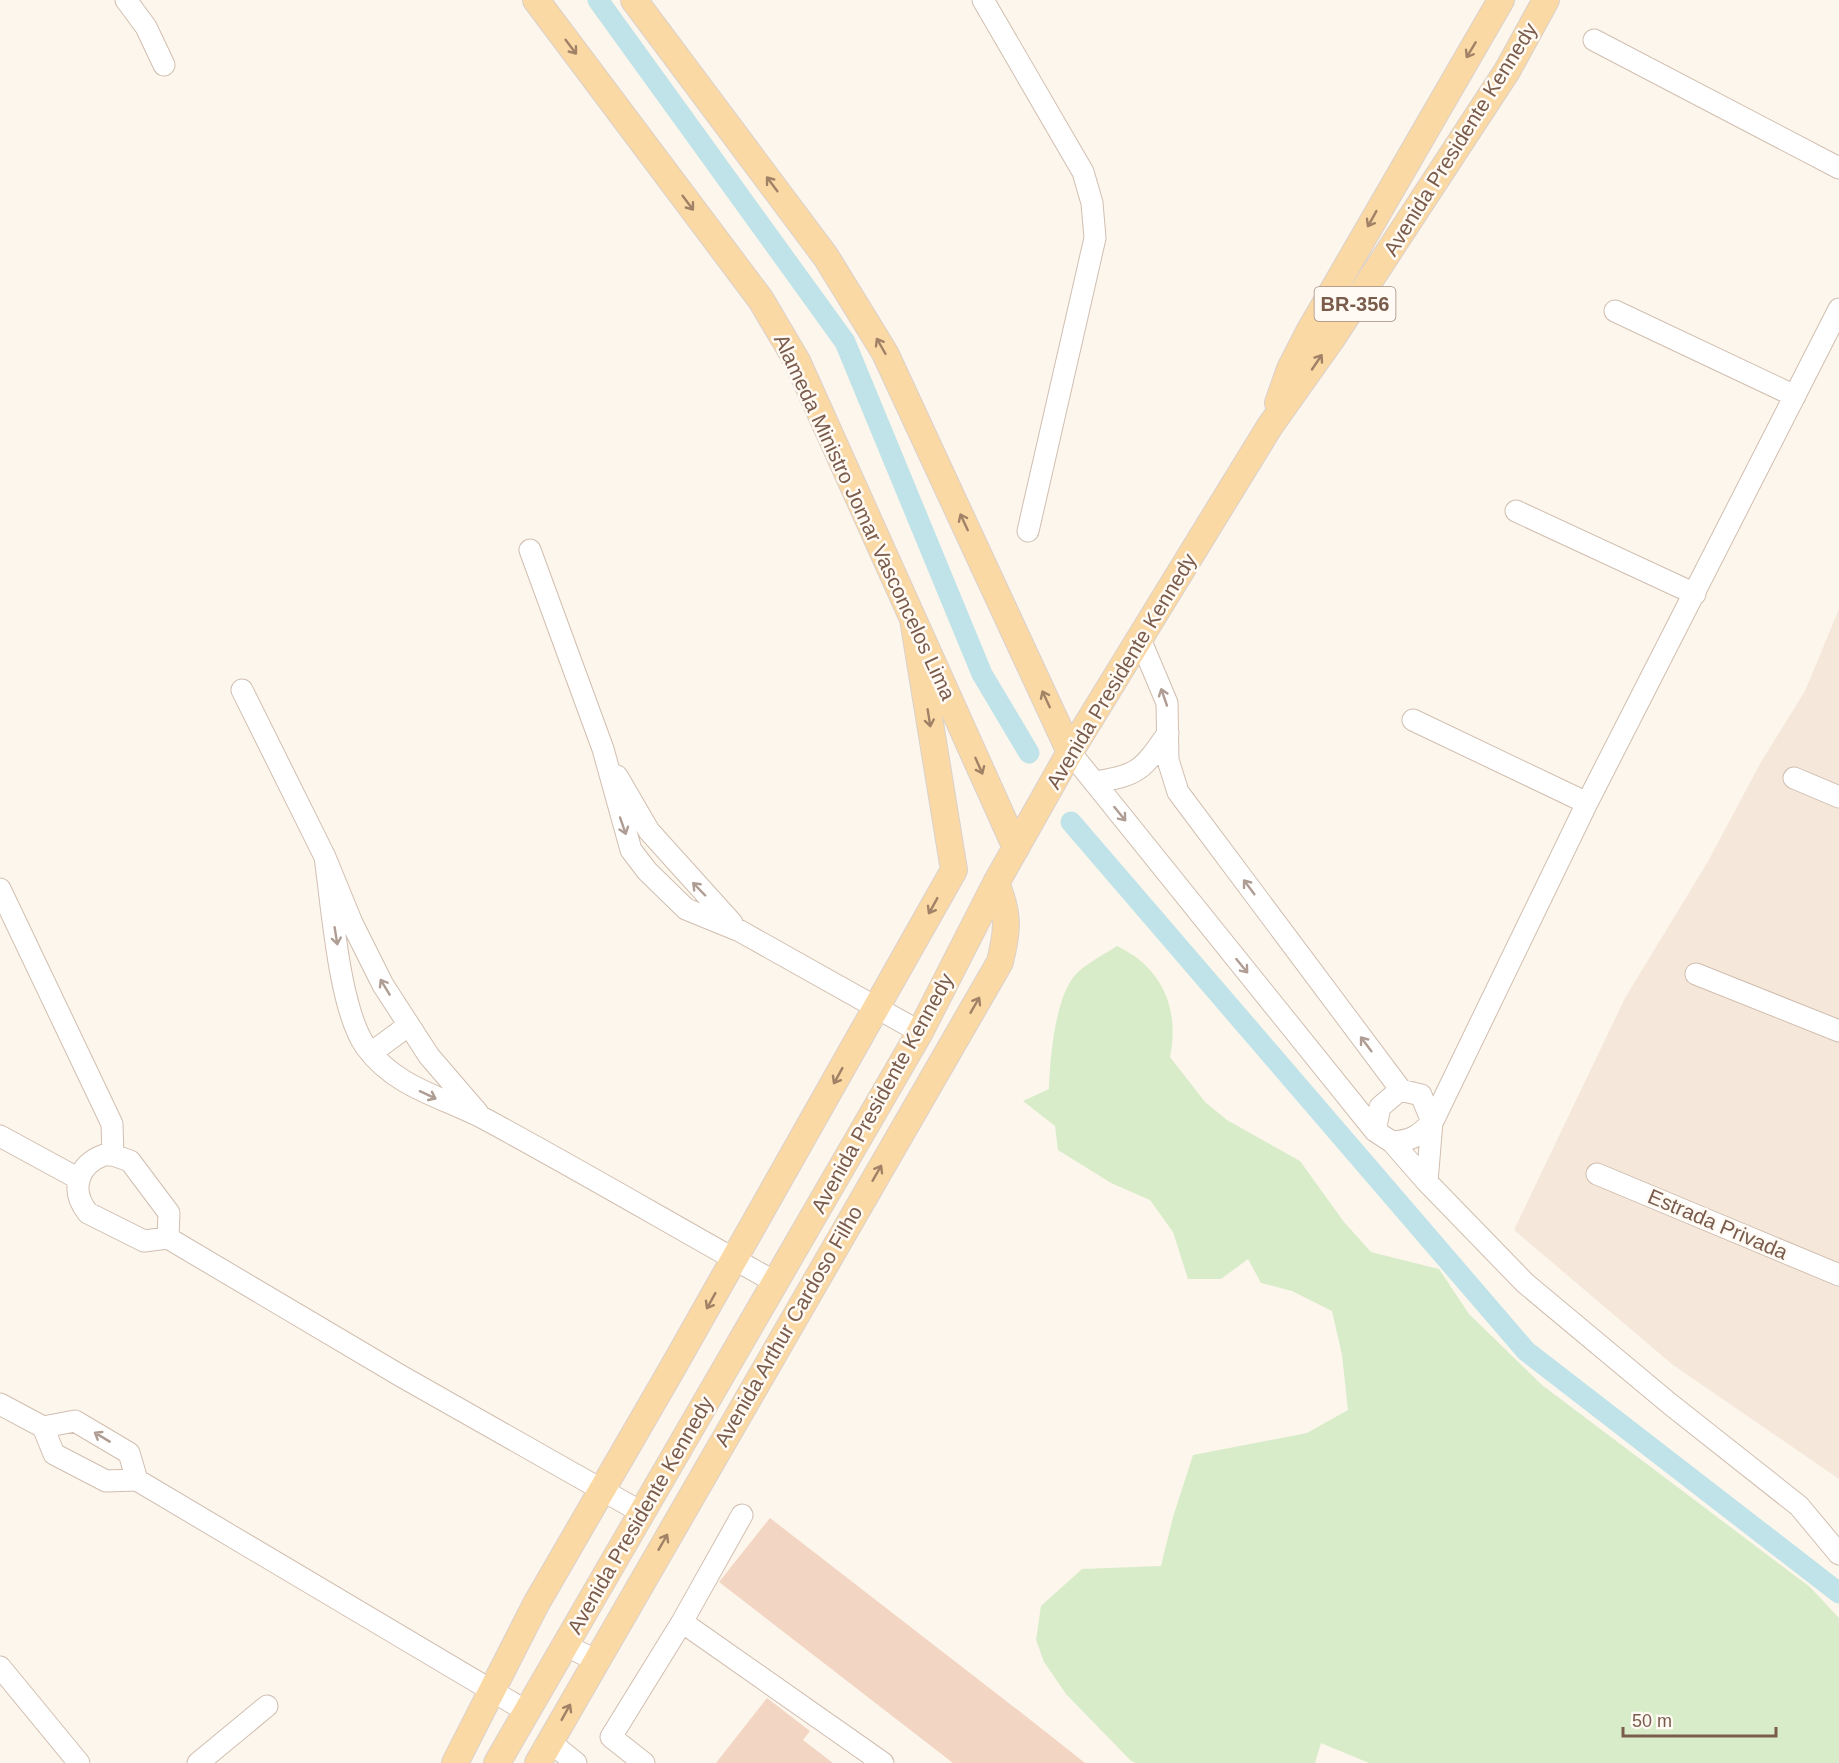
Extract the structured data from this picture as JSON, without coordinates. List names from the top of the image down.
{
  "streets": {
    "main road": [
      "Avenida Presidente Kennedy",
      "BR-356",
      "Alameda Ministro Jomar Vasconcelos Lima",
      "Avenida Arthur Cardoso Filho"
    ],
    "street": ["Estrada Privada"]
  },
  "crossings": [
    ["Avenida Presidente Kennedy", "Alameda Ministro Jomar Vasconcelos Lima"],
    ["Avenida Presidente Kennedy", "Avenida Arthur Cardoso Filho"]
  ],
  "scale_bar": "50 m"
}
